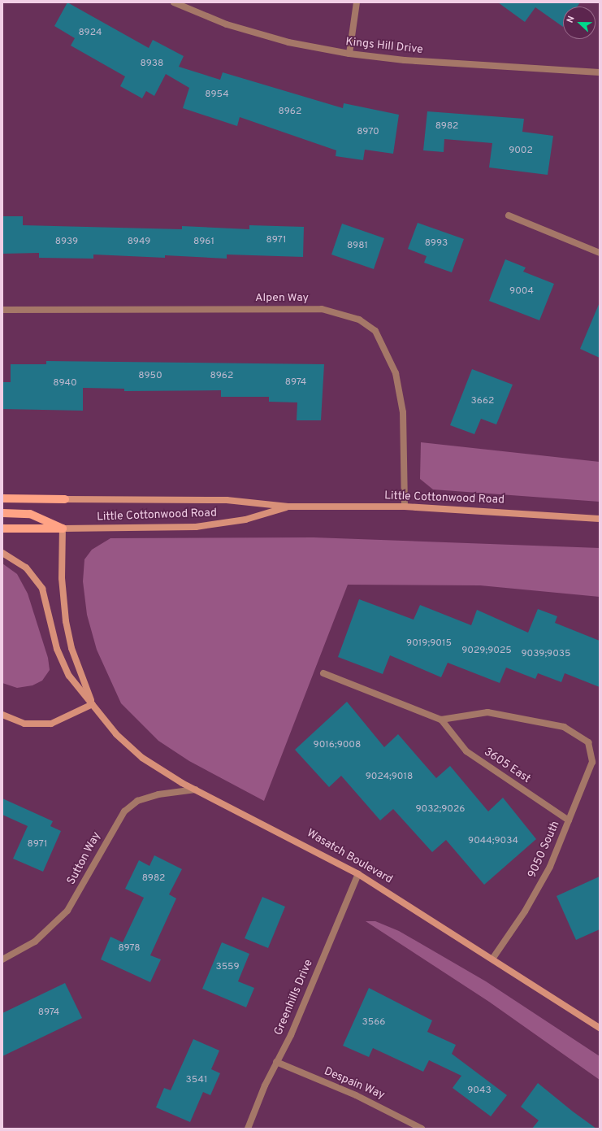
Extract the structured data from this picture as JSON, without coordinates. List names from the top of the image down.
{
  "streets": {
    "main road": ["Little Cottonwood Road", "Wasatch Boulevard"],
    "street": [
      "Kings Hill Drive",
      "Alpen Way",
      "3605 East",
      "9050 South",
      "Sutton Way",
      "Greenhills Drive",
      "Despain Way"
    ]
  },
  "crossings": [
    ["Alpen Way", "Little Cottonwood Road"],
    ["Little Cottonwood Road", "Wasatch Boulevard"],
    ["3605 East", "9050 South"],
    ["9050 South", "Wasatch Boulevard"],
    ["Wasatch Boulevard", "Sutton Way"],
    ["Wasatch Boulevard", "Greenhills Drive"],
    ["Greenhills Drive", "Despain Way"]
  ],
  "house_numbers": [
    "8924",
    "8938",
    "8954",
    "8962",
    "8982",
    "8970",
    "9002",
    "8971",
    "8939",
    "8949",
    "8961",
    "8993",
    "8981",
    "9004",
    "8950",
    "8962",
    "8974",
    "8940",
    "3662",
    "9019;9015",
    "9029;9025",
    "9039;9035",
    "9016;9008",
    "9024;9018",
    "9032;9026",
    "9044;9034",
    "8971",
    "8982",
    "8978",
    "3559",
    "8974",
    "3566",
    "3541",
    "9043"
  ],
  "north": "left"
}
